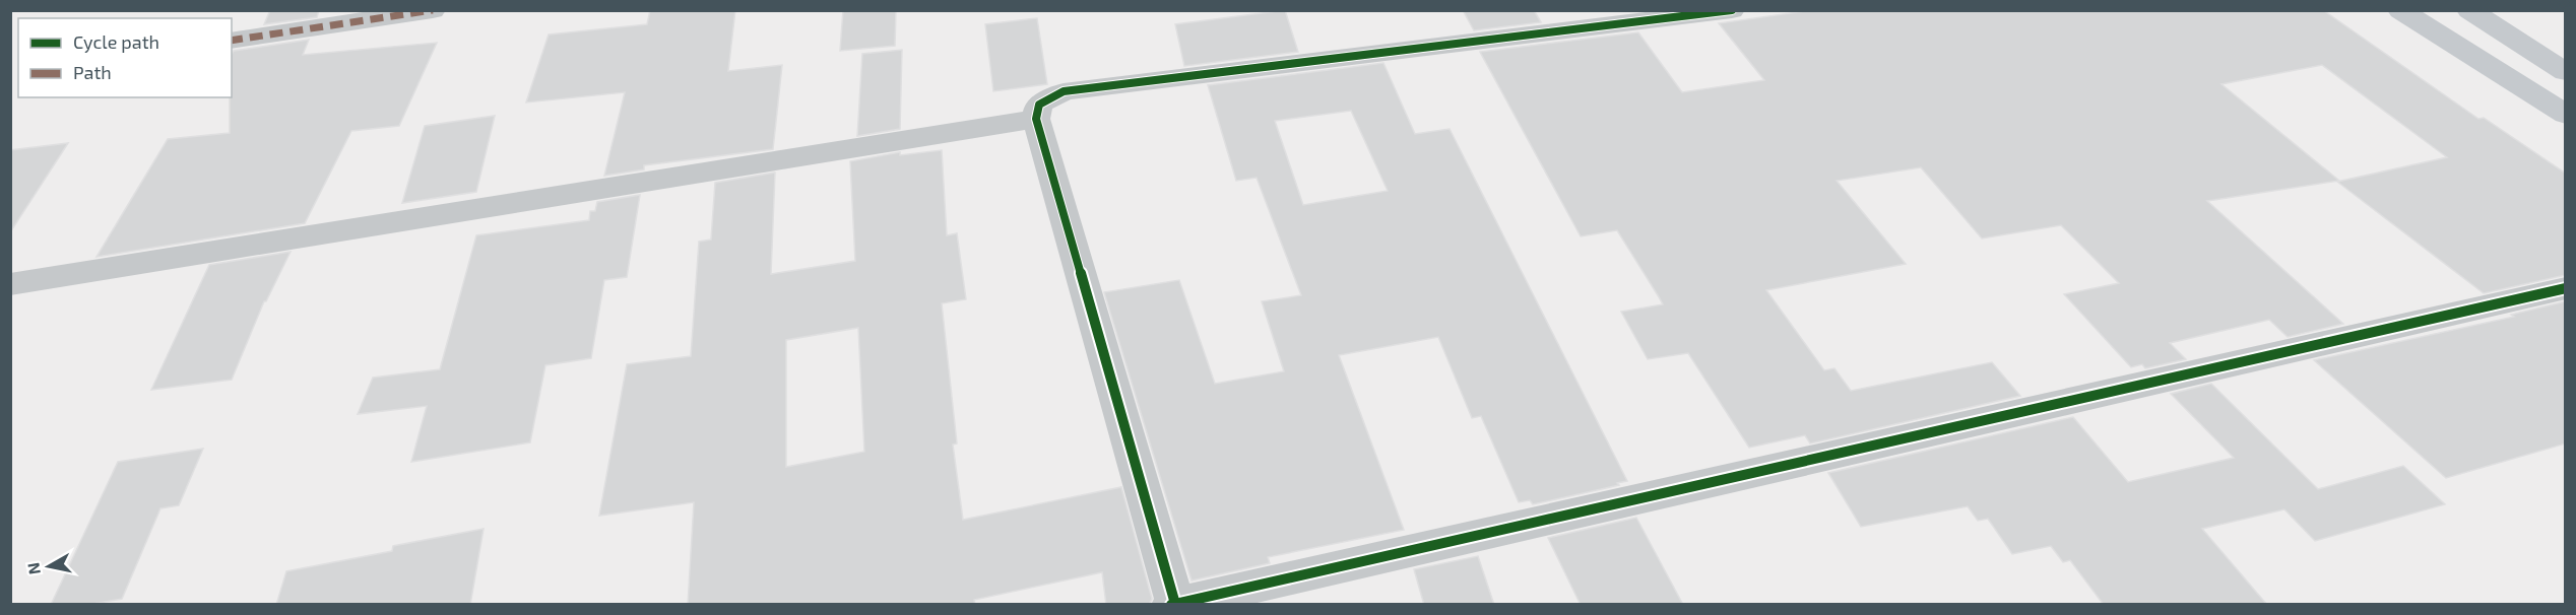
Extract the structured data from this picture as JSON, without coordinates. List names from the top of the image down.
{
  "legend": ["Cycle path", "Path"],
  "north": "left"
}
